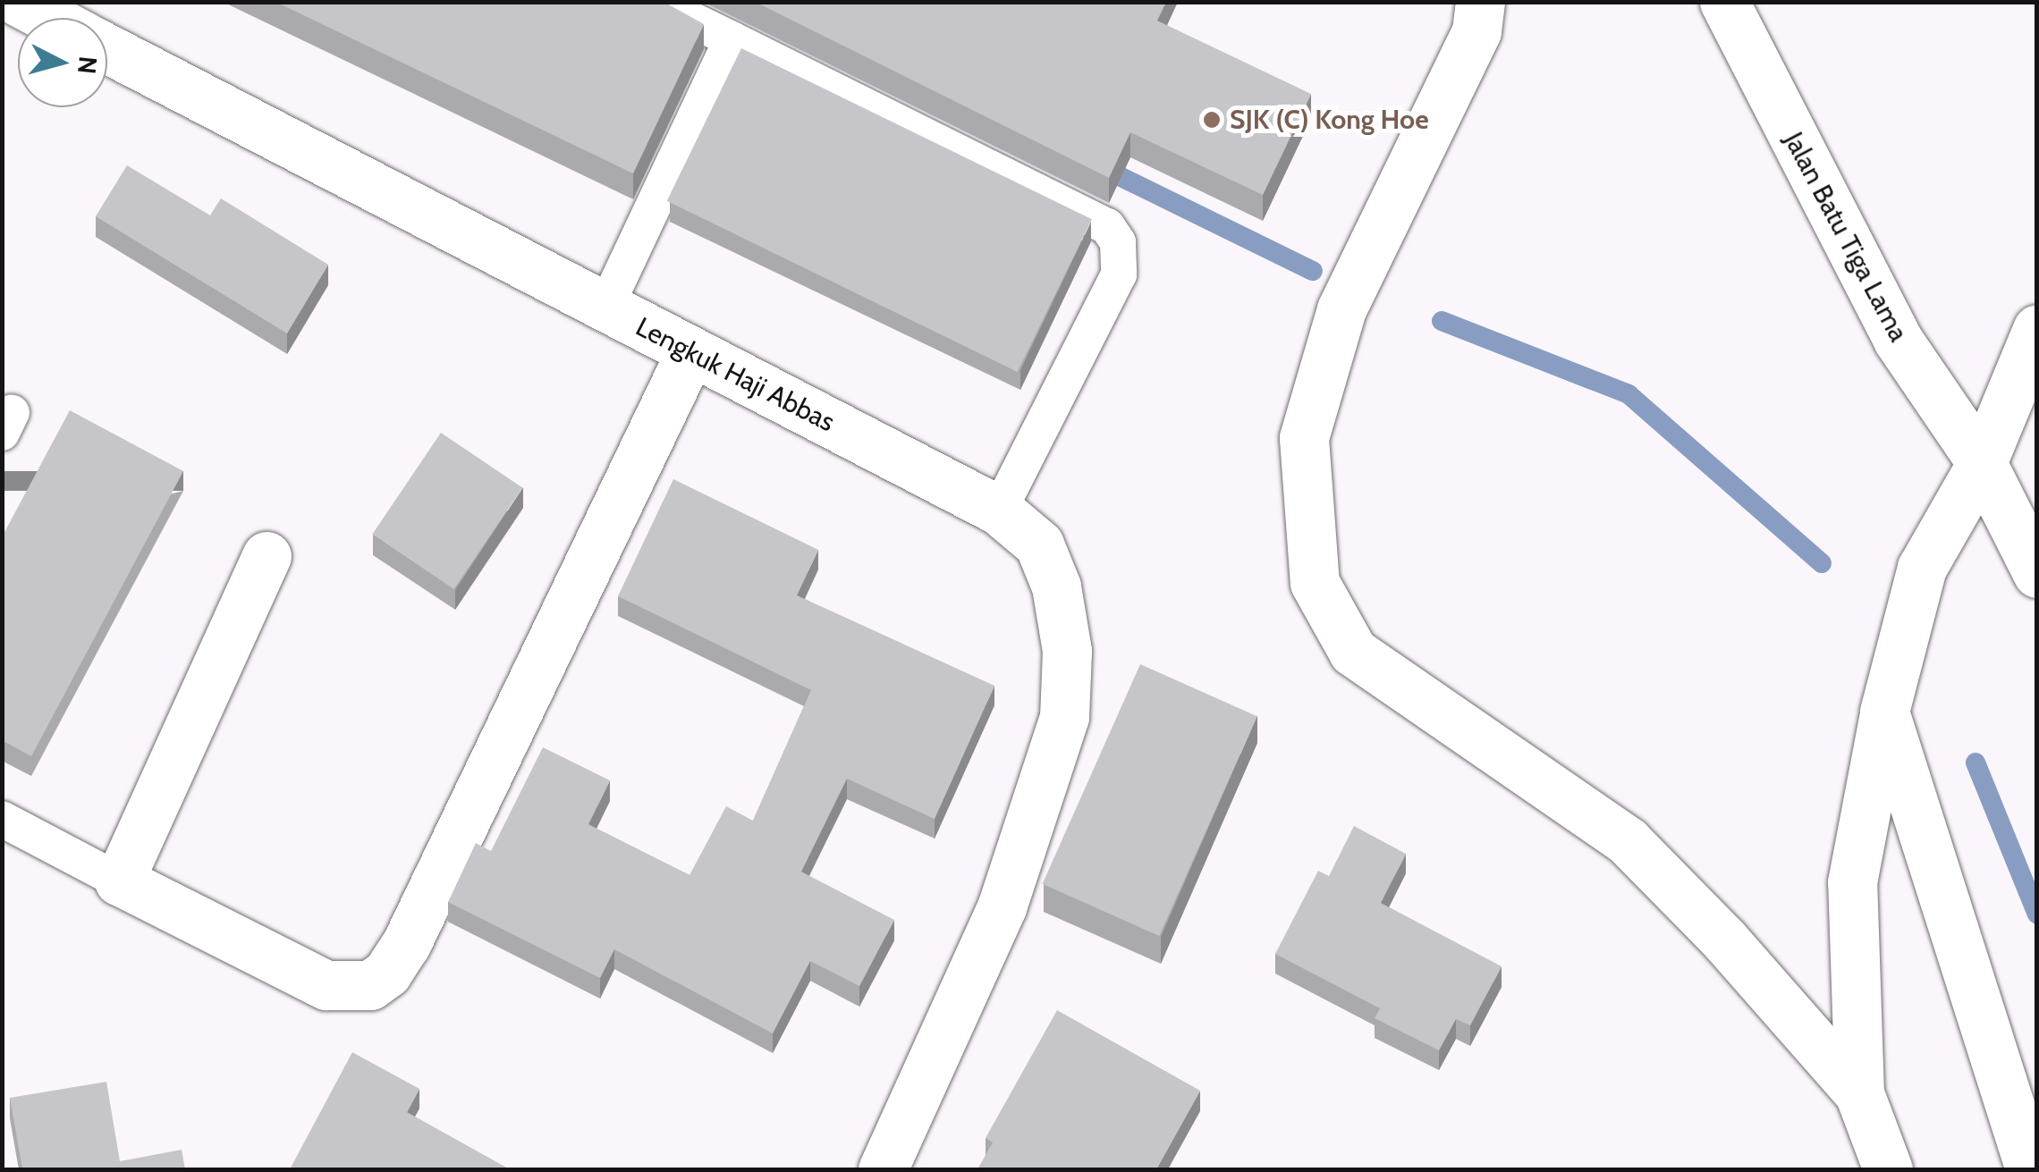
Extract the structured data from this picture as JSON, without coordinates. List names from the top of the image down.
{
  "streets": {
    "main road": ["Jalan Batu Tiga Lama", "Lengkuk Haji Abbas"]
  },
  "places": ["SJK (C) Kong Hoe"],
  "north": "right"
}
